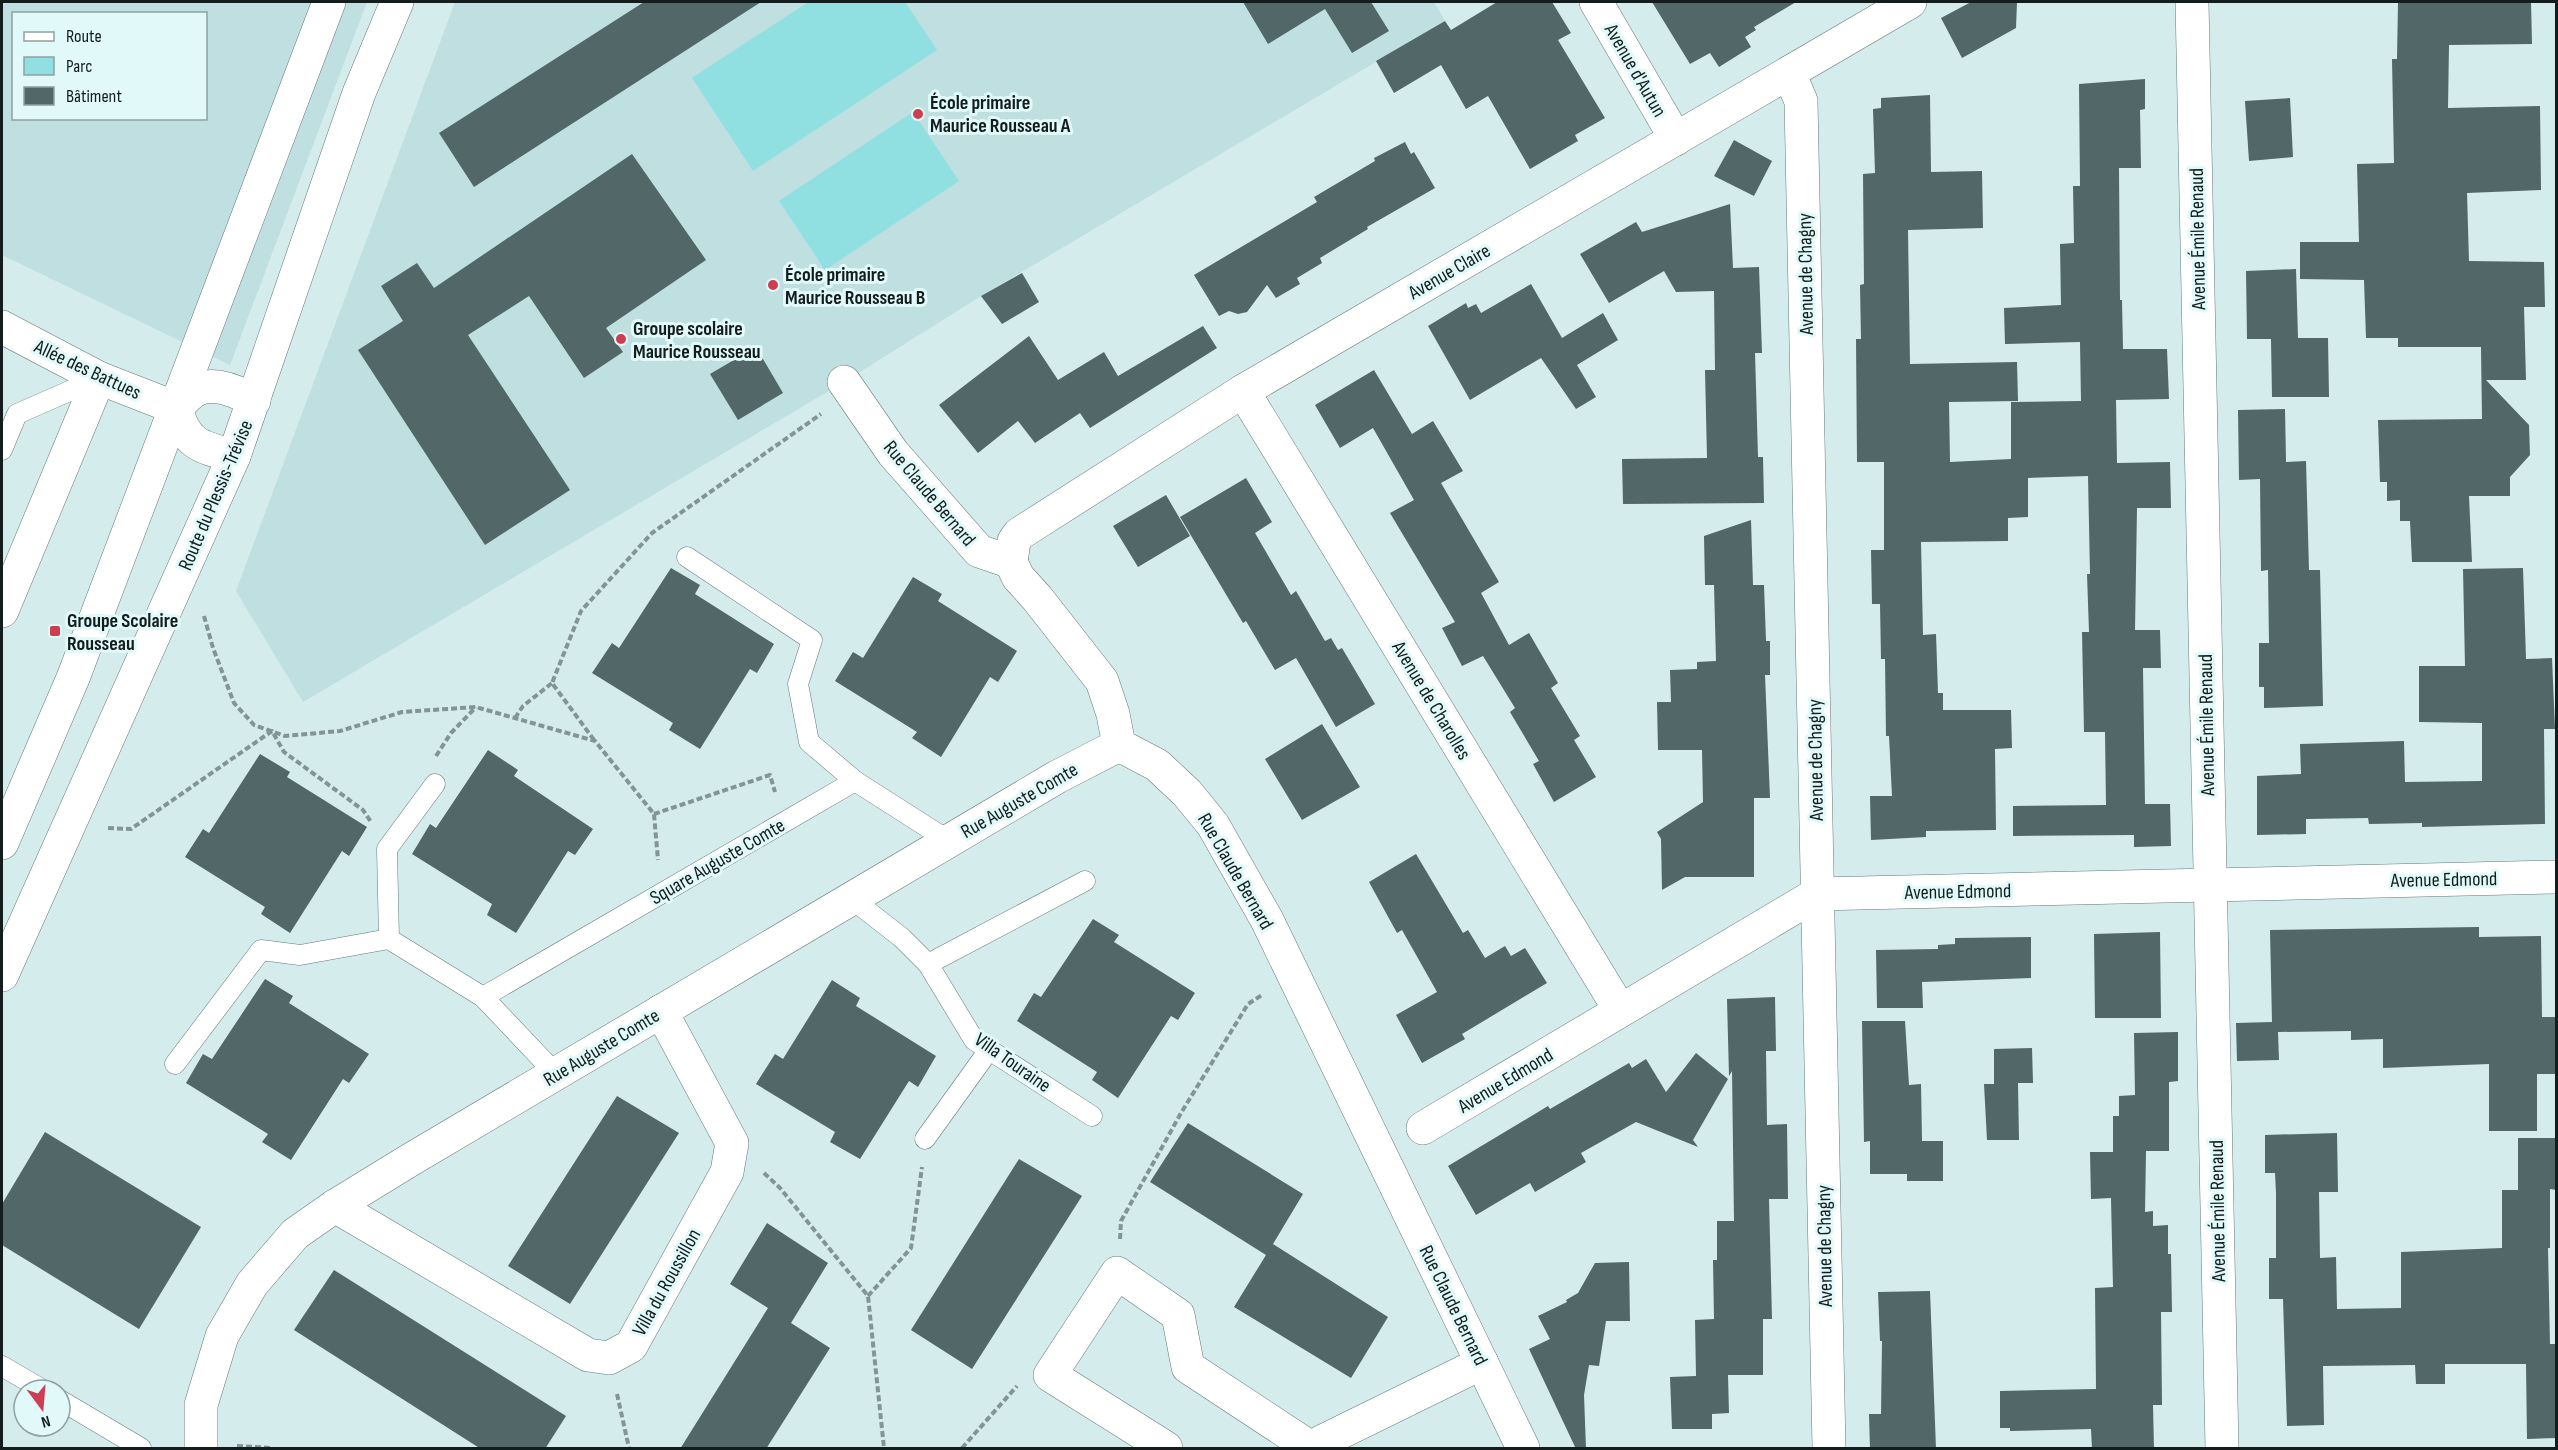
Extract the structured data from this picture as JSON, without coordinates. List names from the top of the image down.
{
  "streets": {
    "street": [
      "Avenue d'Autun",
      "Avenue Émile Renaud",
      "Avenue Claire",
      "Avenue de Chagny",
      "Allée des Battues",
      "Rue Claude Bernard",
      "Route du Plessis-Trévise",
      "Avenue de Charolles",
      "Rue Auguste Comte",
      "Avenue Edmond",
      "Villa du Roussillon"
    ],
    "lane": ["Square Auguste Comte", "Villa Touraine"]
  },
  "crossings": [
    ["Avenue d'Autun", "Avenue Claire"],
    ["Avenue Émile Renaud", "Avenue Edmond"],
    ["Avenue Claire", "Avenue de Chagny"],
    ["Avenue Claire", "Rue Claude Bernard"],
    ["Avenue Claire", "Avenue de Charolles"],
    ["Avenue de Chagny", "Avenue Edmond"],
    ["Allée des Battues", "Route du Plessis-Trévise"],
    ["Rue Claude Bernard", "Rue Auguste Comte"],
    ["Avenue de Charolles", "Avenue Edmond"],
    ["Rue Auguste Comte", "Villa Touraine"]
  ],
  "places": {
    "other": ["École primaire Maurice Rousseau A", "École primaire Maurice Rousseau B", "Groupe scolaire Maurice Rousseau"],
    "transit": ["Groupe Scolaire Rousseau"]
  },
  "legend": ["Route", "Parc", "Bâtiment"],
  "north": "bottom"
}
